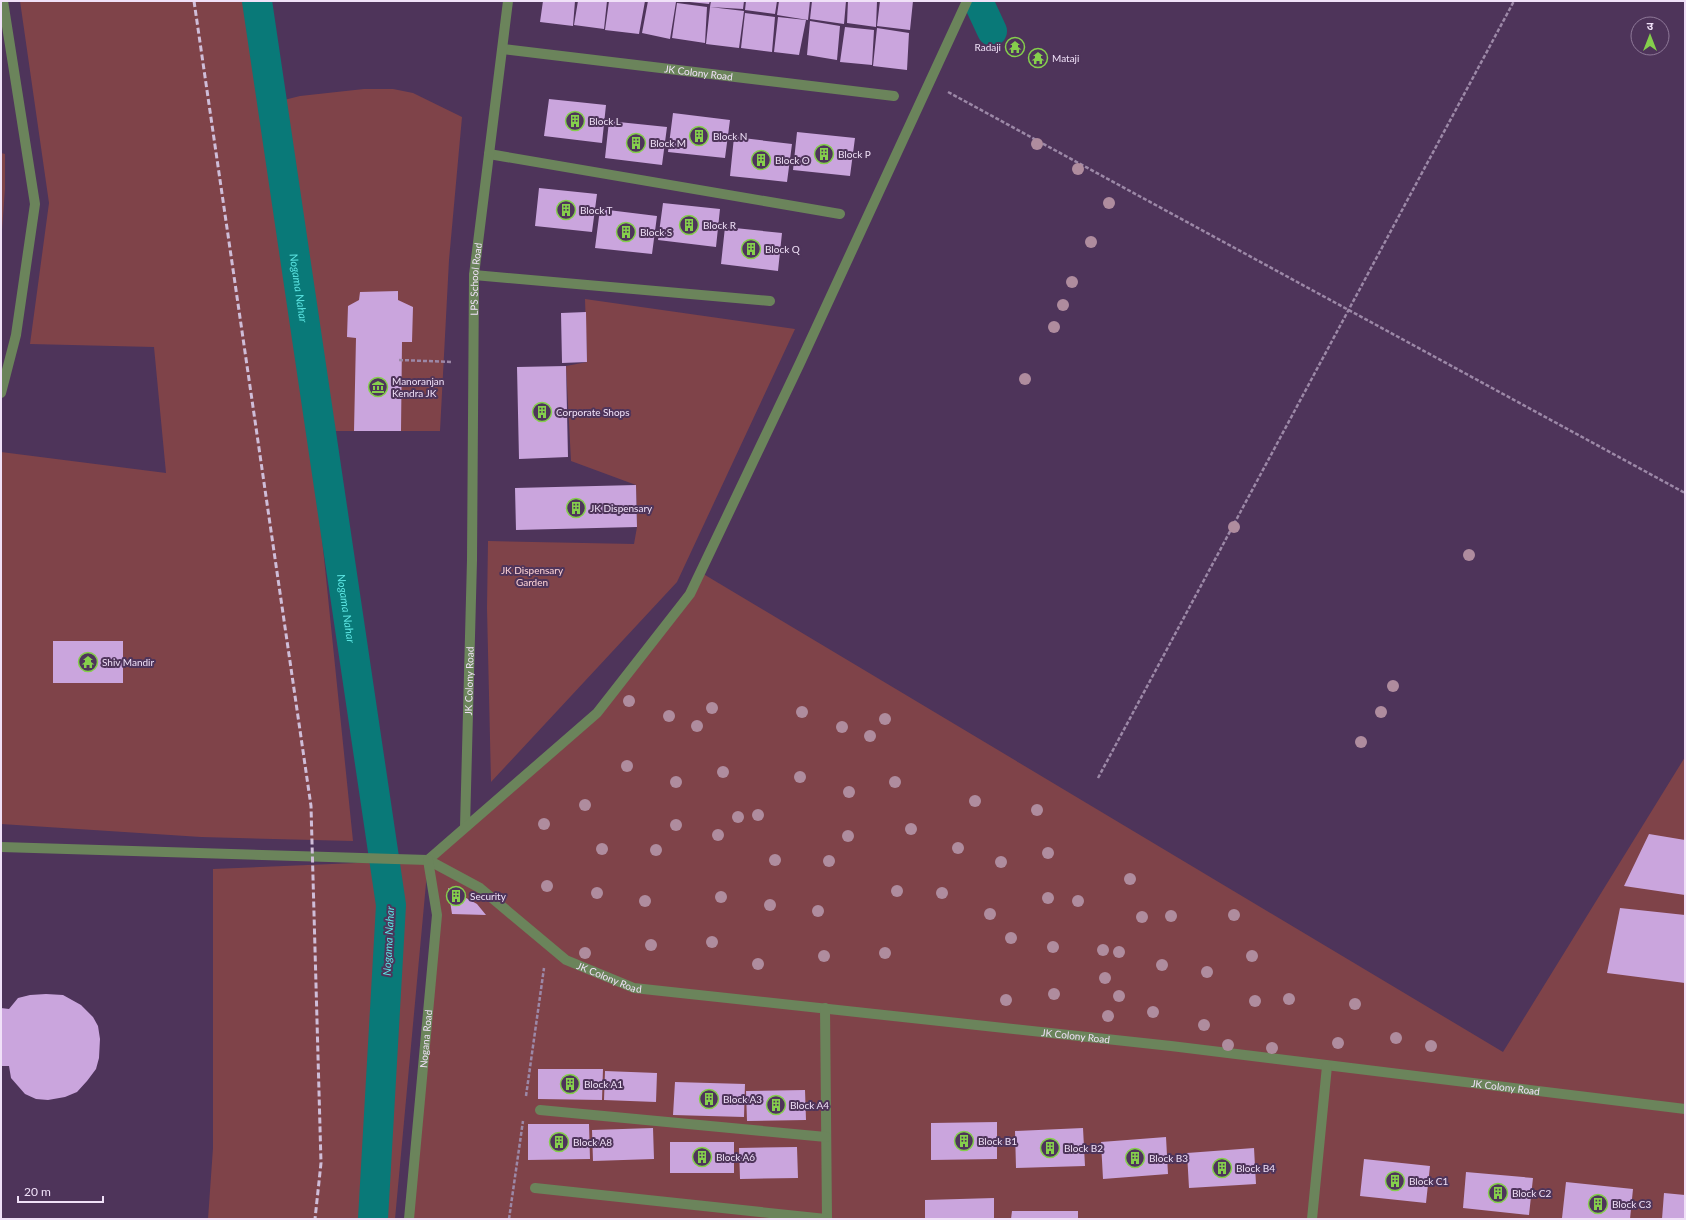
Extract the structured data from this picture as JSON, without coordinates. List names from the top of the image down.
{
  "streets": {
    "street": ["JK Colony Road", "LPS School Road", "Nogana Road"]
  },
  "crossings": [
    ["JK Colony Road", "LPS School Road"],
    ["JK Colony Road", "Nogana Road"]
  ],
  "water": ["Nogama Nahar"],
  "parks": ["JK Dispensary Garden"],
  "places": {
    "temple": ["Radaji", "Mataji", "Shiv Mandir"],
    "building": [
      "Block L",
      "Block N",
      "Block M",
      "Block P",
      "Block O",
      "Block T",
      "Block R",
      "Block S",
      "Block Q",
      "Corporate Shops",
      "JK Dispensary",
      "Security",
      "Block A1",
      "Block A3",
      "Block A4",
      "Block B1",
      "Block A8",
      "Block B2",
      "Block A6",
      "Block B3",
      "Block B4",
      "Block C1",
      "Block C2",
      "Block C3"
    ],
    "museum": ["Manoranjan Kendra JK"]
  },
  "scale_bar": "20 m",
  "north": "top"
}
